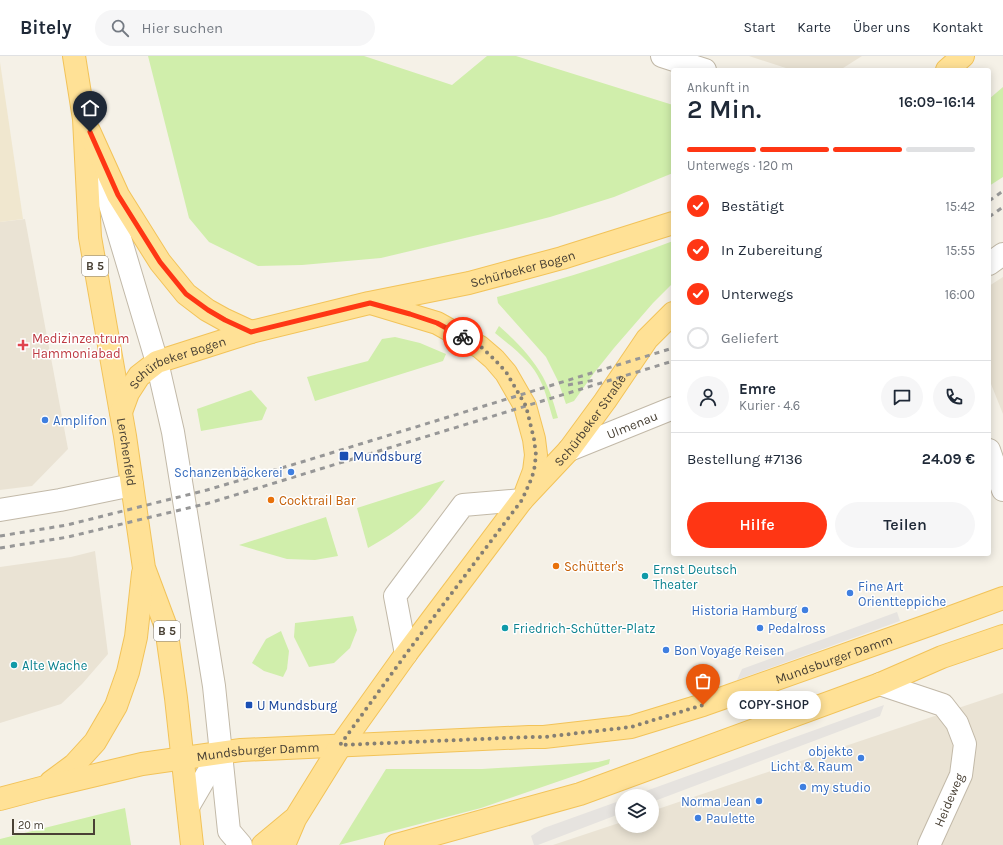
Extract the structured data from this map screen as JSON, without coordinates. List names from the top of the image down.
{
  "streets": {
    "main road": [
      "B 5",
      "Schürbeker Bogen",
      "Schürbeker Straße",
      "Lerchenfeld",
      "Mundsburger Damm"
    ],
    "street": ["Ulmenau", "Heideweg"]
  },
  "crossings": [
    ["Schürbeker Bogen", "Schürbeker Straße"],
    ["Schürbeker Bogen", "Lerchenfeld"],
    ["Schürbeker Straße", "Ulmenau"],
    ["Schürbeker Straße", "Mundsburger Damm"],
    ["Lerchenfeld", "Mundsburger Damm"]
  ],
  "places": {
    "health": ["Medizinzentrum Hammoniabad"],
    "other": [
      "Amplifon",
      "Schanzenbäckerei",
      "Cocktrail Bar",
      "Schütter's",
      "Ernst Deutsch Theater",
      "Fine Art Orientteppiche",
      "Historia Hamburg",
      "Friedrich-Schütter-Platz",
      "Pedalross",
      "Bon Voyage Reisen",
      "Alte Wache",
      "COPY-SHOP",
      "objekte Licht & Raum",
      "my studio",
      "Norma Jean",
      "Paulette"
    ],
    "transit": ["Mundsburg", "U Mundsburg"]
  },
  "scale_bar": "20 m",
  "page": {
    "header": "Bitely",
    "search": "Hier suchen",
    "nav": [
      "Start",
      "Karte",
      "Über uns",
      "Kontakt"
    ],
    "heading": ["2 Min.", "Ankunft in", "16:09–16:14"],
    "panel": [
      "Emre",
      "Kurier · 4.6",
      "Bestellung #7136",
      "24.09 €"
    ],
    "bar": "Unterwegs · 120 m",
    "list": [
      ["Bestätigt", "15:42"],
      ["In Zubereitung", "15:55"],
      ["Unterwegs", "16:00"],
      "Geliefert"
    ],
    "buttons": ["Hilfe", "Teilen"],
    "bubble": "COPY-SHOP",
    "scale": "20 m"
  }
}
